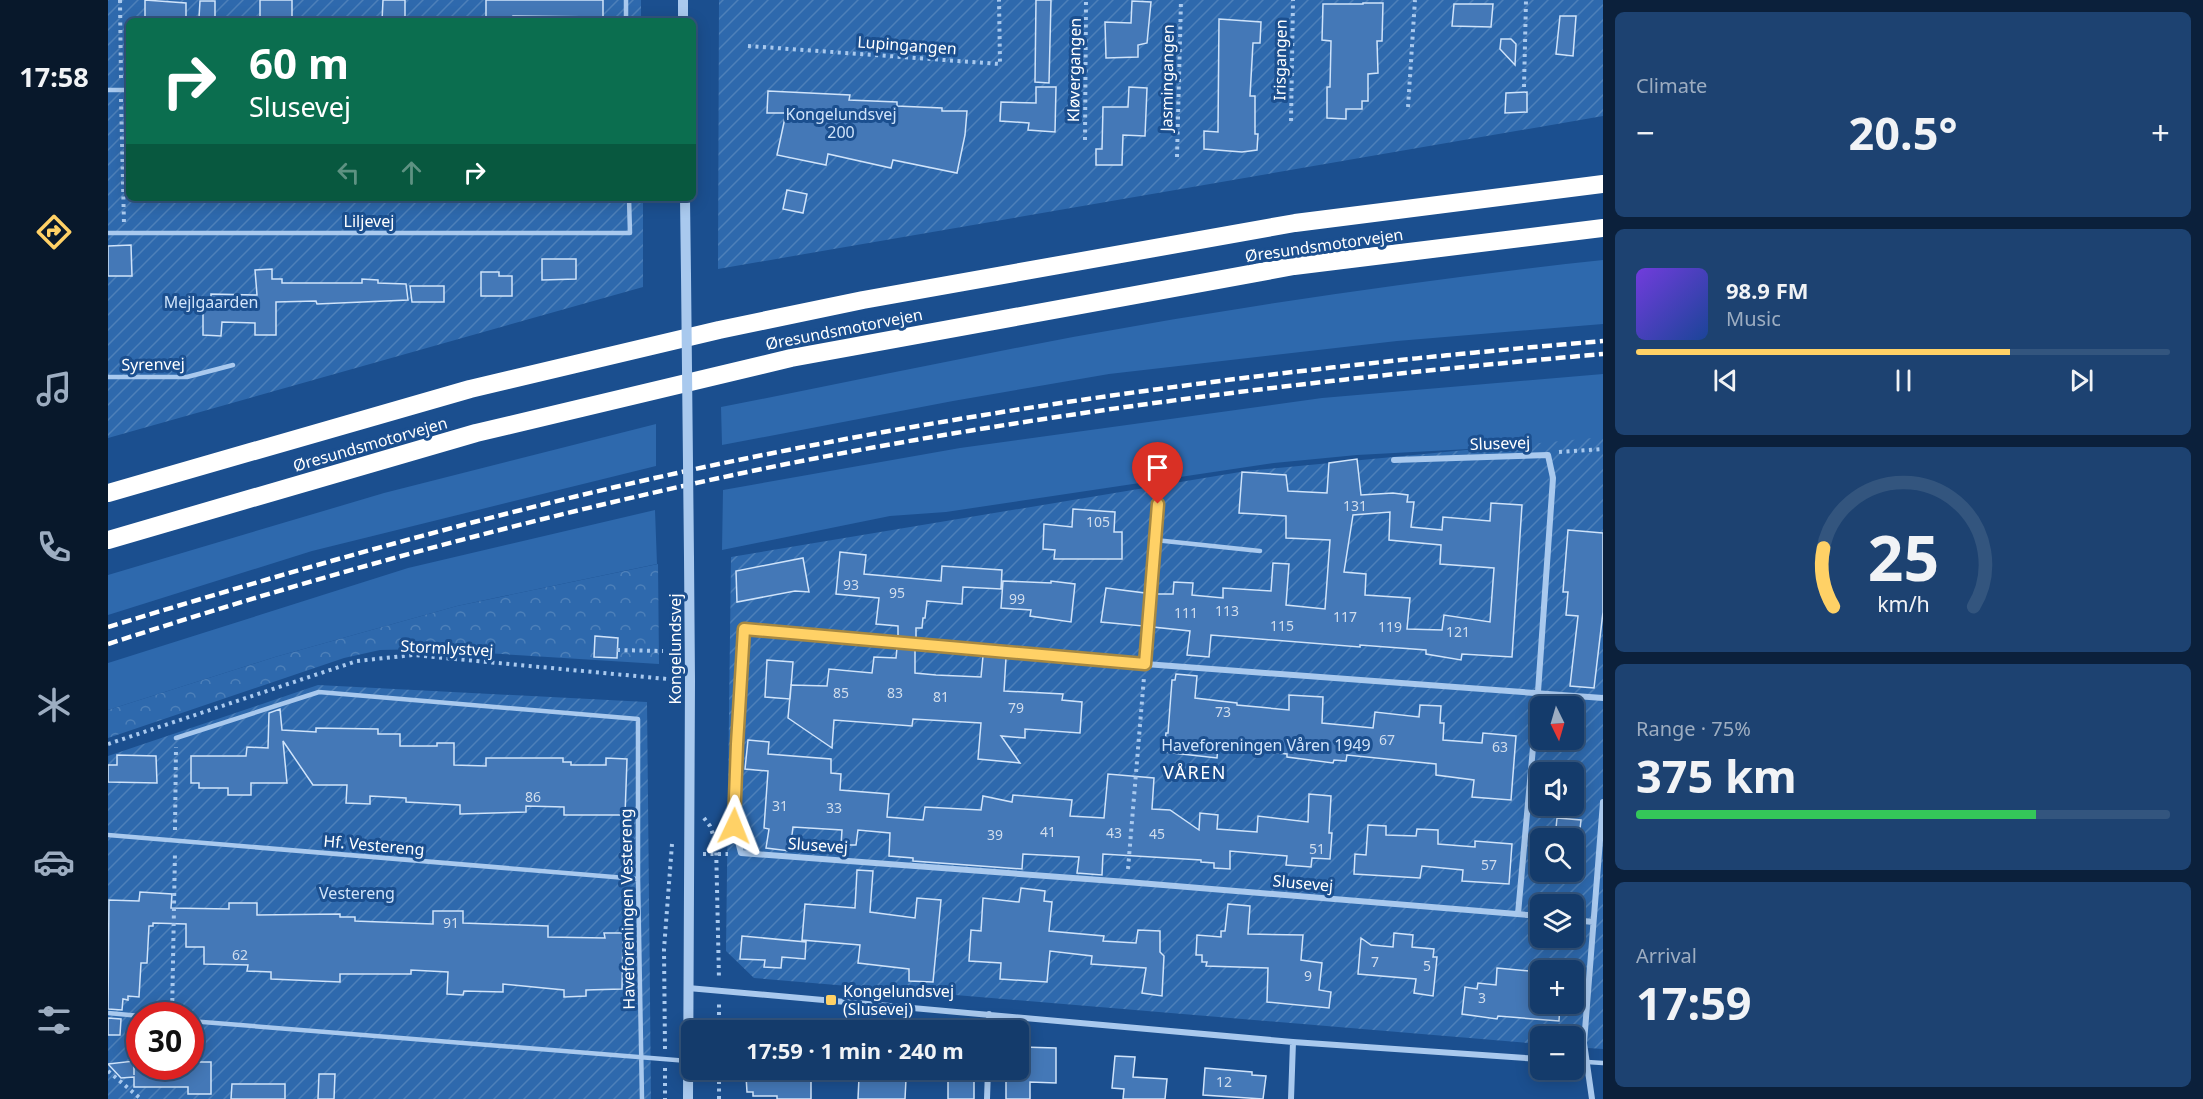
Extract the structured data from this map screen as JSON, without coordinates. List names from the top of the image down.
{
  "streets": {
    "highway": ["Øresundsmotorvejen"],
    "street": ["Slusevej", "Kongelundsvej"],
    "lane": [
      "Liljevej",
      "Syrenvej",
      "Hf. Vestereng",
      "Haveforeningen Vestereng"
    ],
    "path": [
      "Lupingangen",
      "Irisgangen",
      "Kløvergangen",
      "Jasmingangen",
      "Stormlystvej"
    ]
  },
  "crossings": [
    ["Stormlystvej", "Kongelundsvej"],
    ["Hf. Vestereng", "Haveforeningen Vestereng"]
  ],
  "districts": ["VÅREN"],
  "parks": [
    "Kongelundsvej 200",
    "Mejlgaarden",
    "Haveforeningen Våren 1949",
    "Vestereng"
  ],
  "places": {
    "transit": ["Kongelundsvej (Slusevej)"]
  },
  "house_numbers": [
    "131",
    "105",
    "93",
    "95",
    "99",
    "113",
    "111",
    "117",
    "115",
    "119",
    "121",
    "85",
    "83",
    "81",
    "79",
    "73",
    "67",
    "63",
    "86",
    "31",
    "33",
    "41",
    "43",
    "45",
    "39",
    "51",
    "57",
    "91",
    "62",
    "7",
    "5",
    "9",
    "3",
    "12"
  ],
  "north": "bottom",
  "page": {
    "tabs": "17:58",
    "tile": [
      "Climate",
      ["Range · 75%", "375 km"],
      ["Arrival", "17:59"]
    ],
    "turn": ["60 m", "Slusevej"],
    "heat": ["−", "20.5°", "+"],
    "song": ["98.9 FM", "Music"],
    "map_buttons": ["+", "−"],
    "limit": "30",
    "trip": "17:59 · 1 min · 240 m",
    "gauge": ["25", "km/h"]
  }
}
